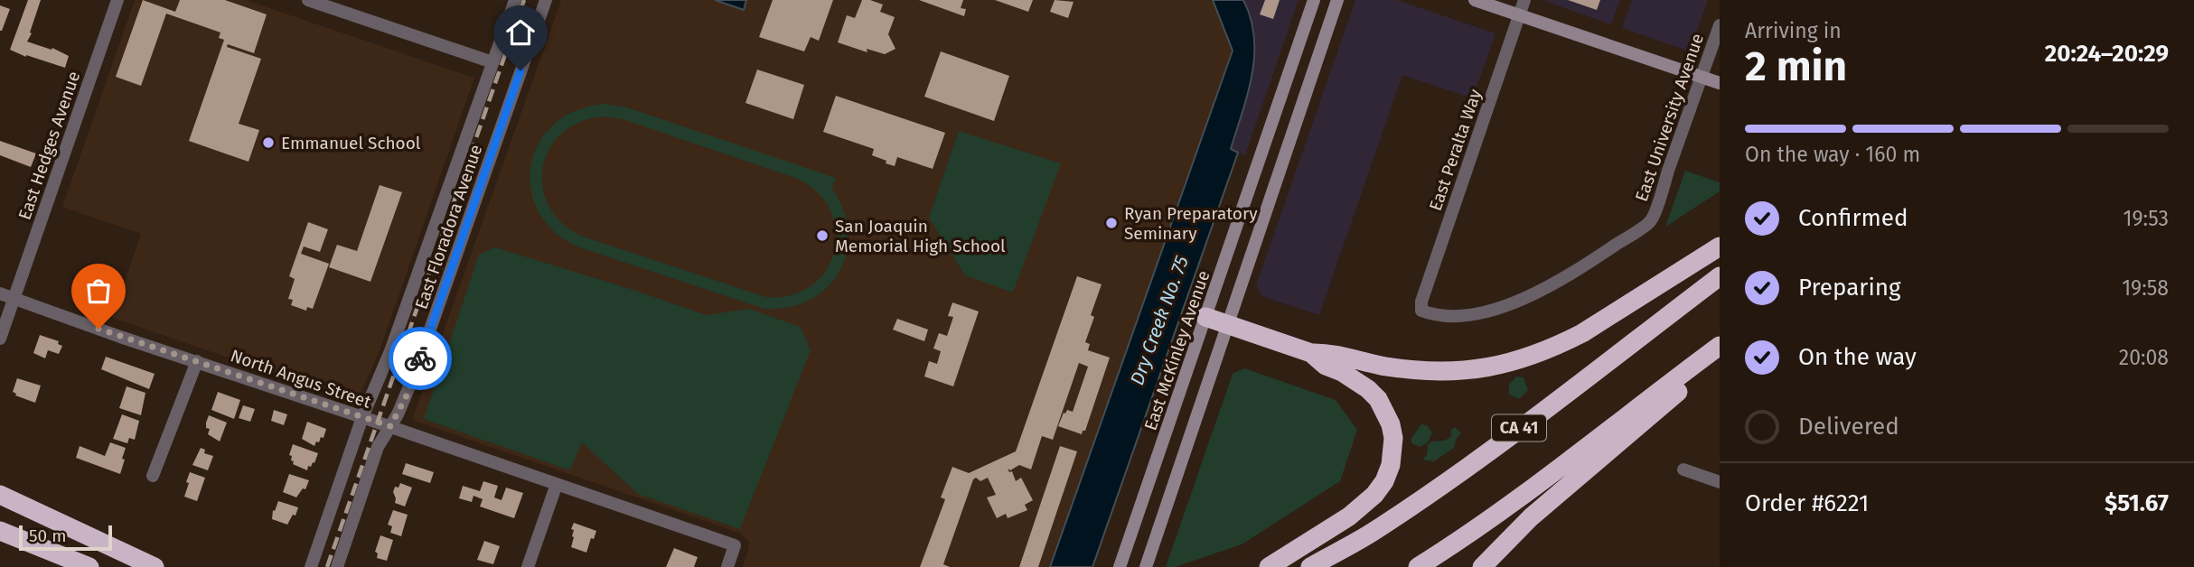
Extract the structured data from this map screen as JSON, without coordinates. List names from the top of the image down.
{
  "streets": {
    "highway": ["CA 41"],
    "main road": ["East McKinley Avenue"],
    "street": [
      "East University Avenue",
      "East Hedges Avenue",
      "East Peralta Way",
      "East Floradora Avenue",
      "North Angus Street"
    ]
  },
  "crossings": [
    ["East University Avenue", "East Peralta Way"],
    ["East Hedges Avenue", "North Angus Street"],
    ["East Floradora Avenue", "North Angus Street"]
  ],
  "water": ["Dry Creek No. 75"],
  "places": ["Emmanuel School", "Ryan Preparatory Seminary", "San Joaquin Memorial High School"],
  "scale_bar": "50 m",
  "page": {
    "heading": ["2 min", "Arriving in", "20:24–20:29"],
    "panel": ["Order #6221", "$51.67"],
    "bar": "On the way · 160 m",
    "list": [
      ["Confirmed", "19:53"],
      ["Preparing", "19:58"],
      ["On the way", "20:08"],
      "Delivered"
    ],
    "scale": "50 m"
  }
}
